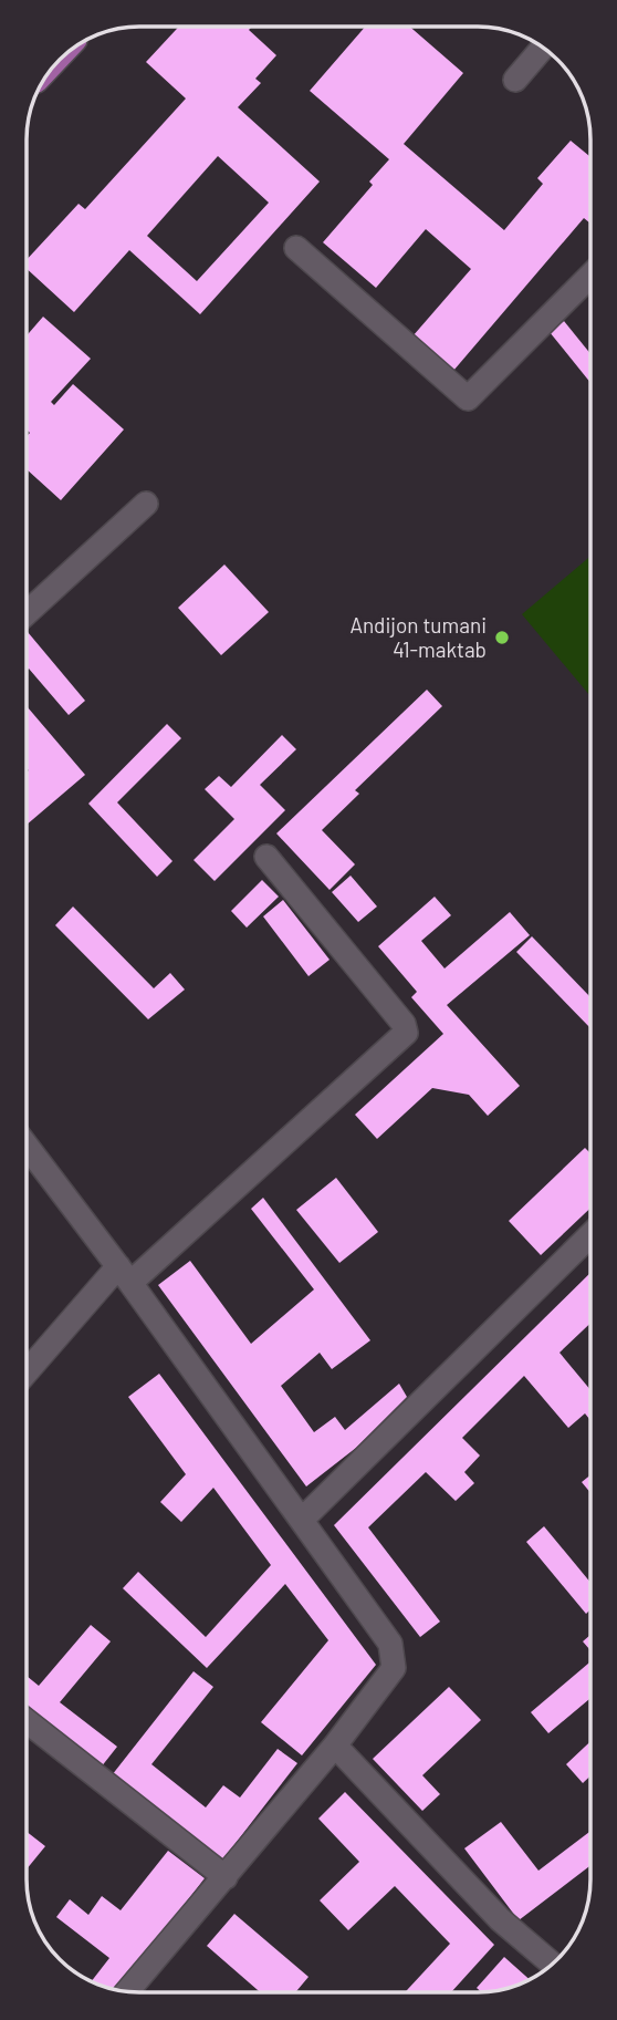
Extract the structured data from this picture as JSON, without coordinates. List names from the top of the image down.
{
  "places": ["Andijon tumani 41-maktab"]
}
